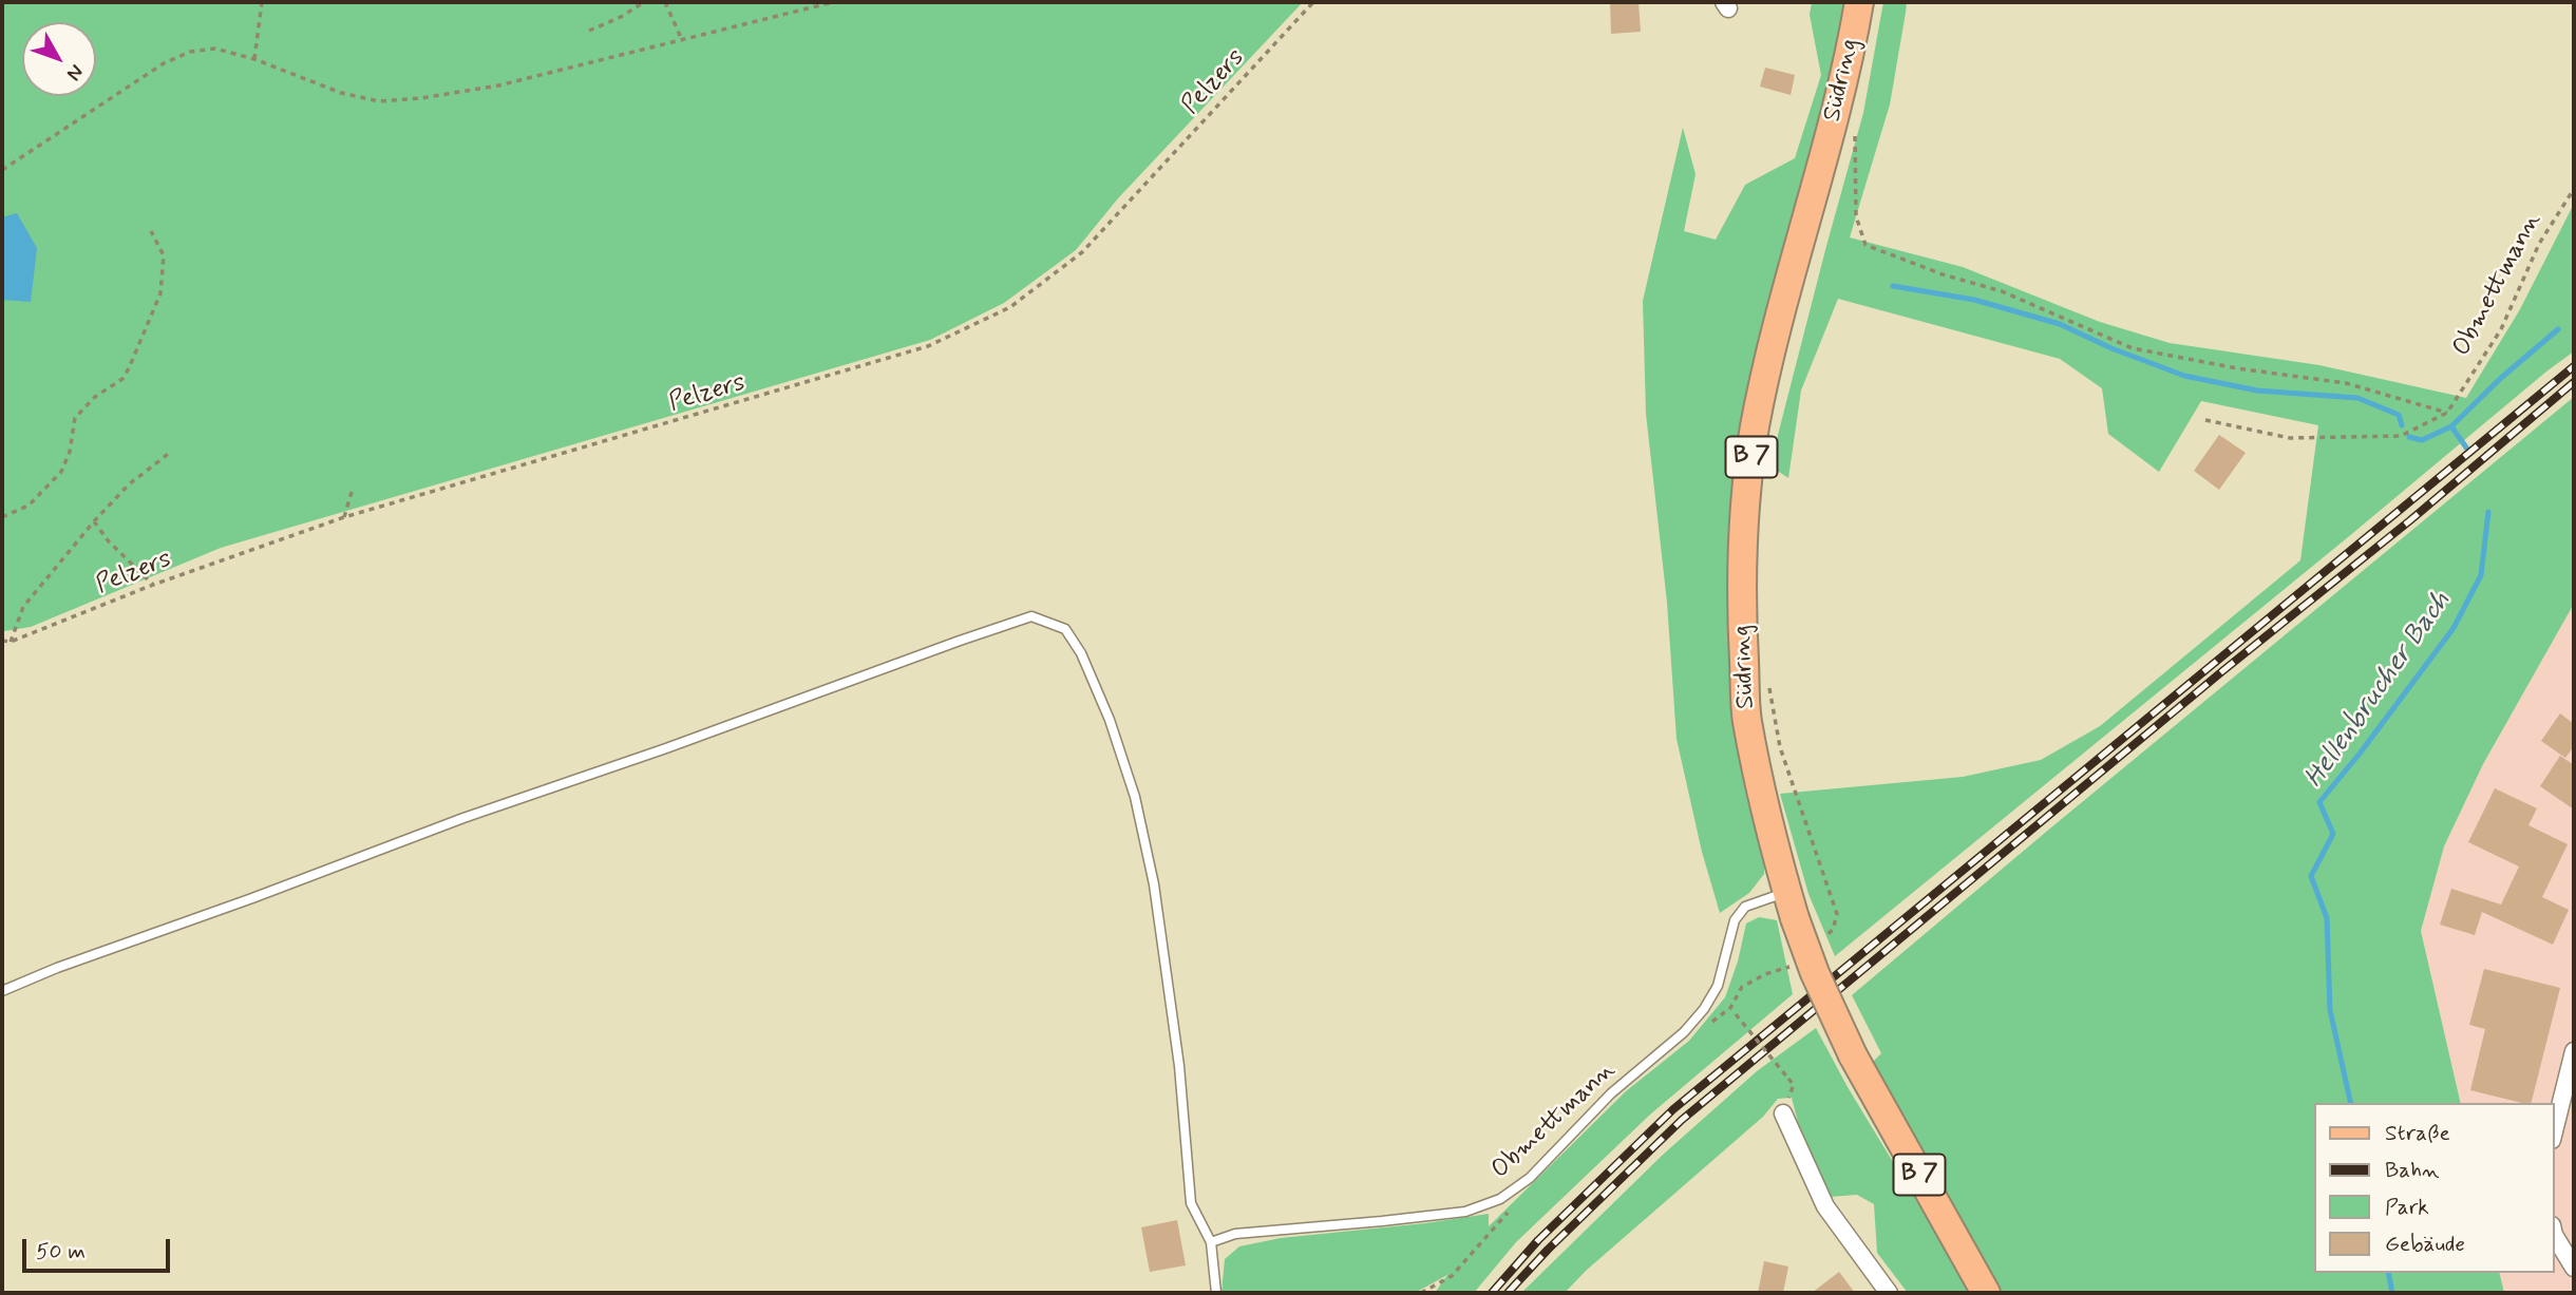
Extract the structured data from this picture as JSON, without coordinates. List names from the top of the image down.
{
  "streets": {
    "main road": ["Südring", "B 7"],
    "lane": ["Obmettmann"],
    "path": ["Pelzers"]
  },
  "crossings": [
    ["Südring", "Obmettmann"]
  ],
  "water": ["Hellenbrucher Bach"],
  "legend": [
    "Straße",
    "Bahn",
    "Park",
    "Gebäude"
  ],
  "scale_bar": "50 m",
  "north": "bottom right"
}
